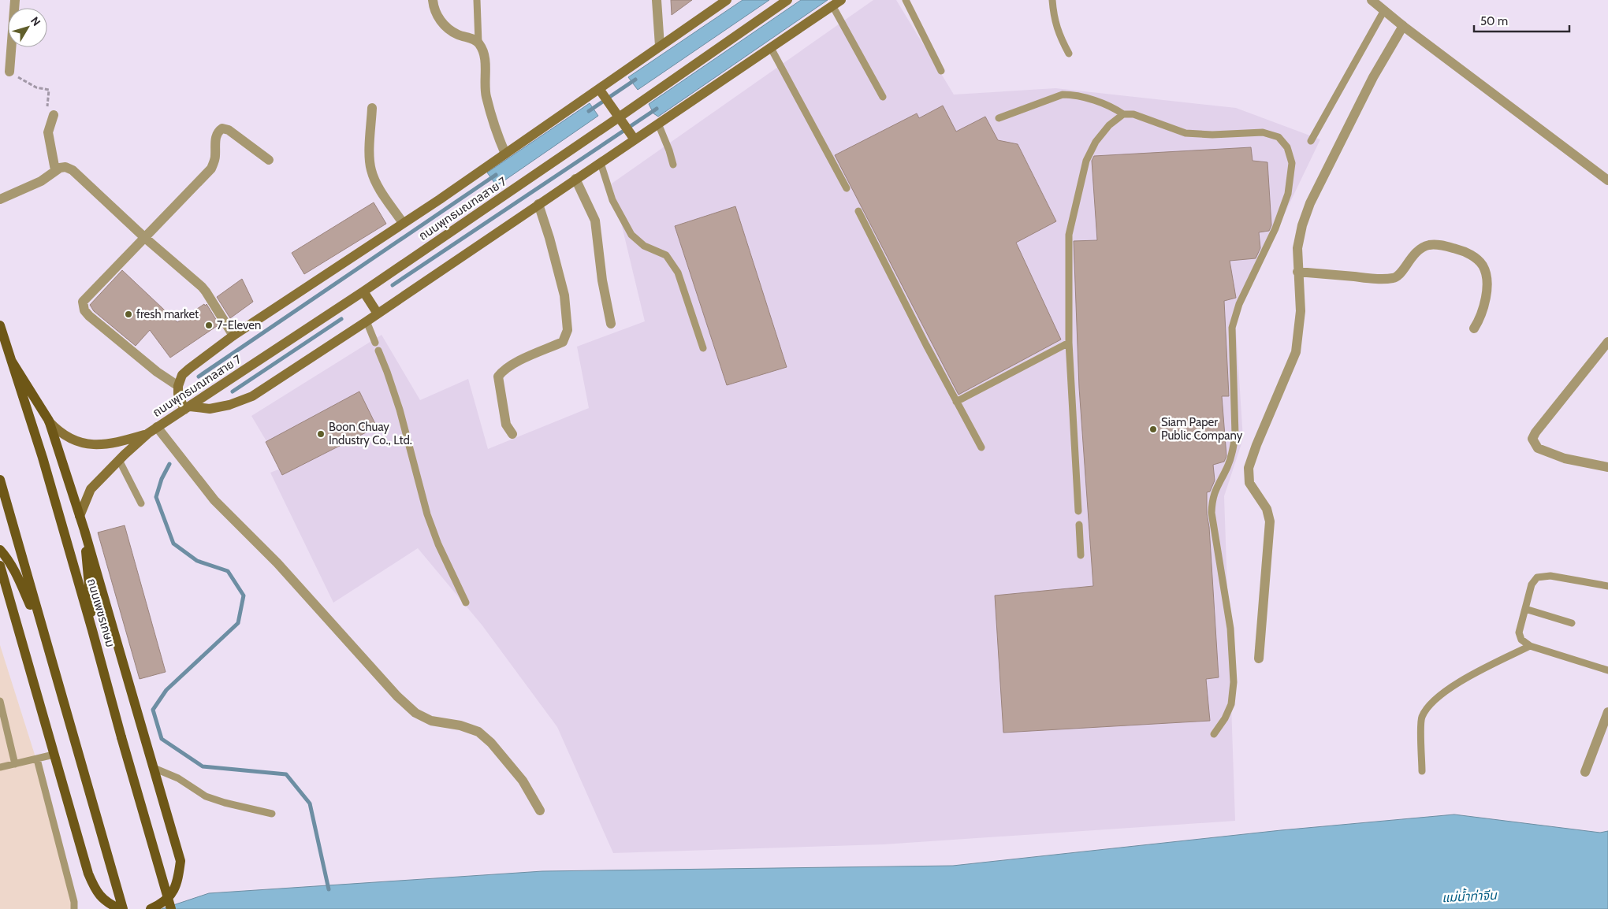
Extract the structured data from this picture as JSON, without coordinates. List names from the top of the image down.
{
  "streets": {
    "main road": ["ถนนพุทธมณฑลสาย 7", "ถนนเพชรเกษม"]
  },
  "water": ["แม่น้ำท่าจีน"],
  "places": [
    "fresh market",
    "7-Eleven",
    "Siam Paper Public Company",
    "Boon Chuay Industry Co., Ltd."
  ],
  "scale_bar": "50 m",
  "north": "top right"
}
